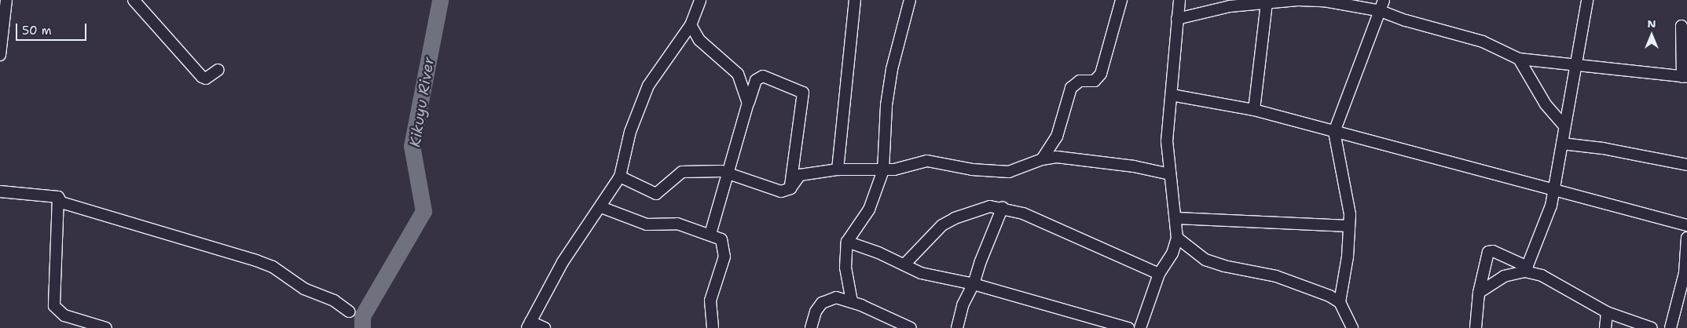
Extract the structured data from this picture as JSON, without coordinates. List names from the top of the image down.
{
  "water": ["Kikuyu River"],
  "scale_bar": "50 m",
  "north": "top"
}
